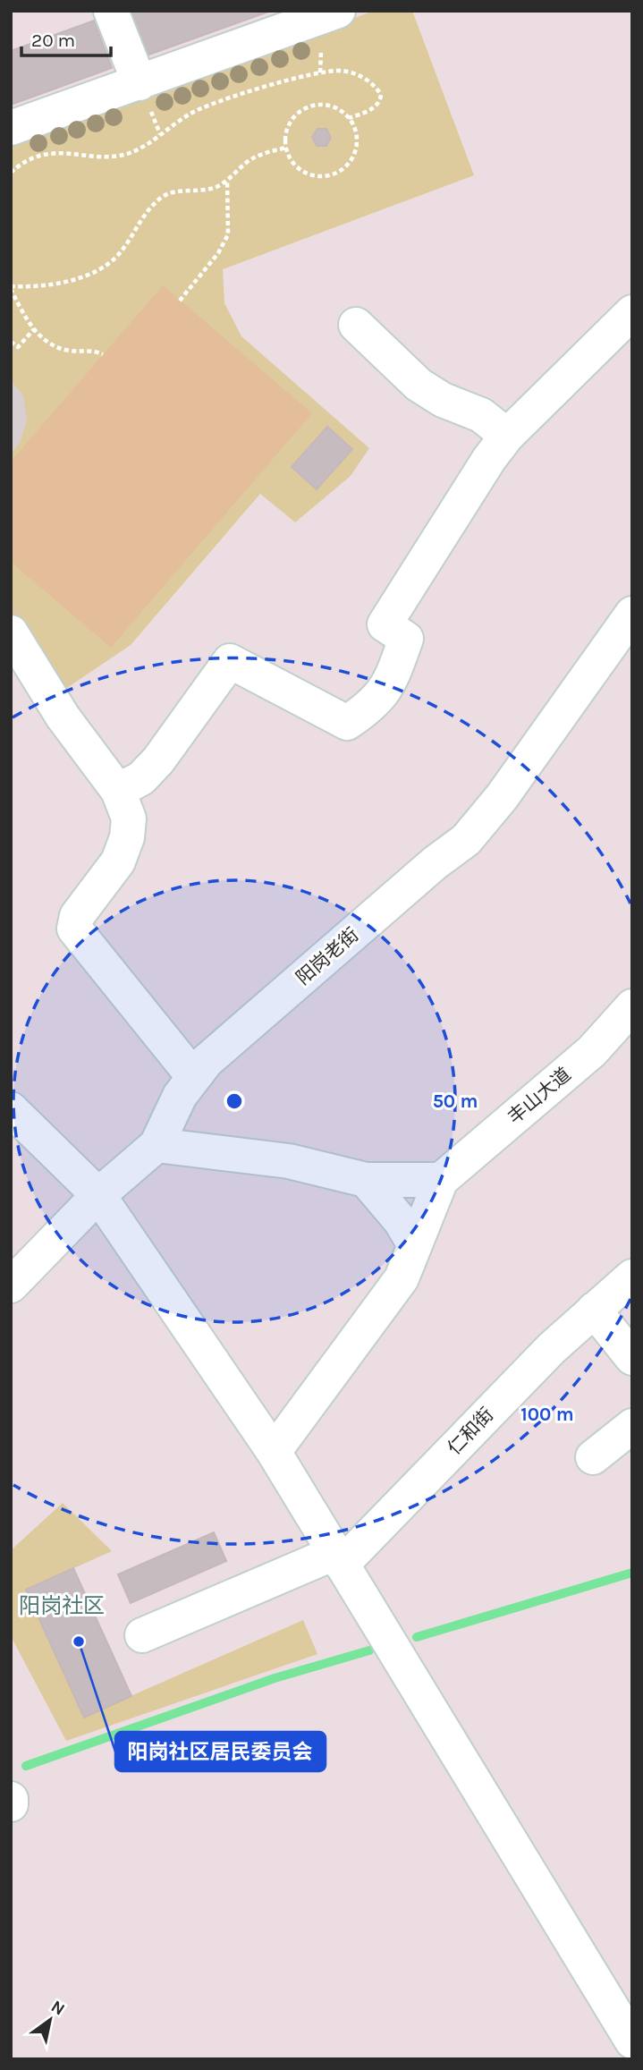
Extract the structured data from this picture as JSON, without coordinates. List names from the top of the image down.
{
  "streets": {
    "street": ["阳岗老街", "丰山大道", "仁和街"]
  },
  "districts": ["阳岗社区"],
  "places": ["阳岗社区居民委员会"],
  "scale_bar": "20 m",
  "north": "top right",
  "rings": ["50 m", "100 m"]
}
